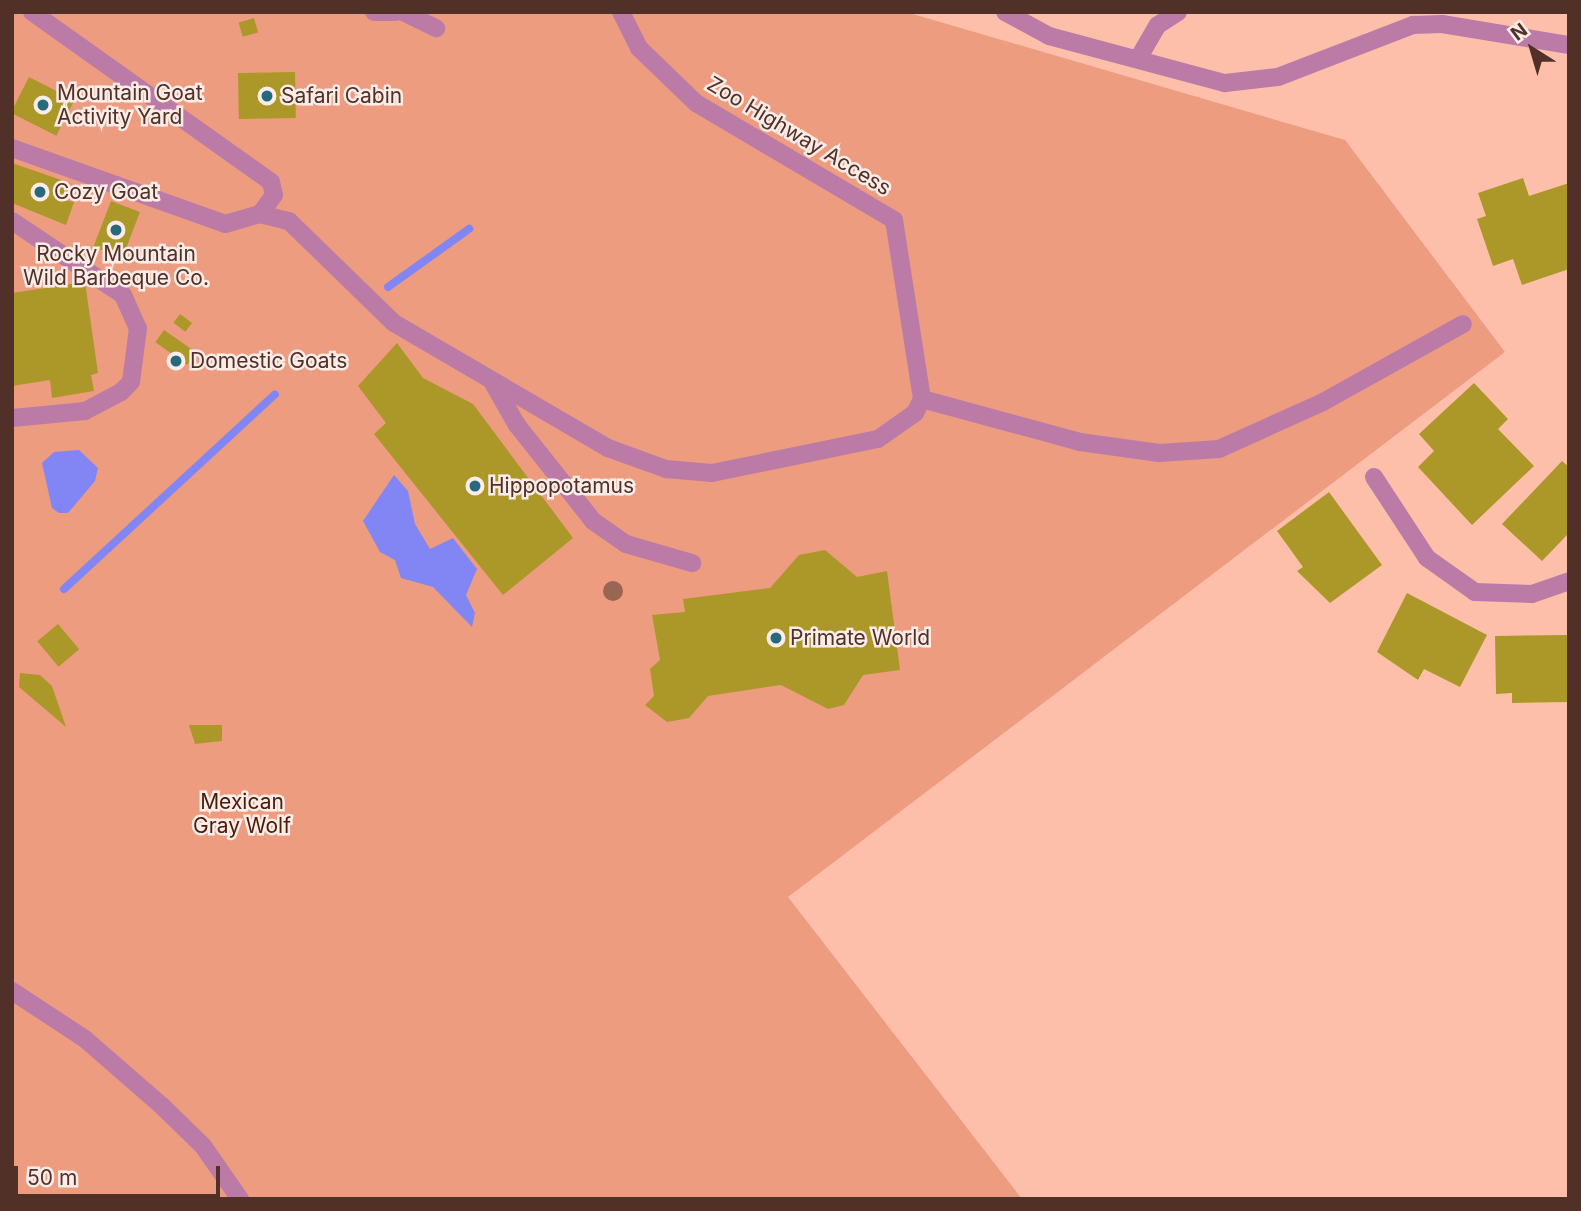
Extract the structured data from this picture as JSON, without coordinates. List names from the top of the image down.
{
  "streets": {
    "street": ["Zoo Highway Access"]
  },
  "parks": ["Mexican Gray Wolf"],
  "places": [
    "Safari Cabin",
    "Mountain Goat Activity Yard",
    "Cozy Goat",
    "Rocky Mountain Wild Barbeque Co.",
    "Domestic Goats",
    "Hippopotamus",
    "Primate World"
  ],
  "scale_bar": "50 m",
  "north": "top left"
}
